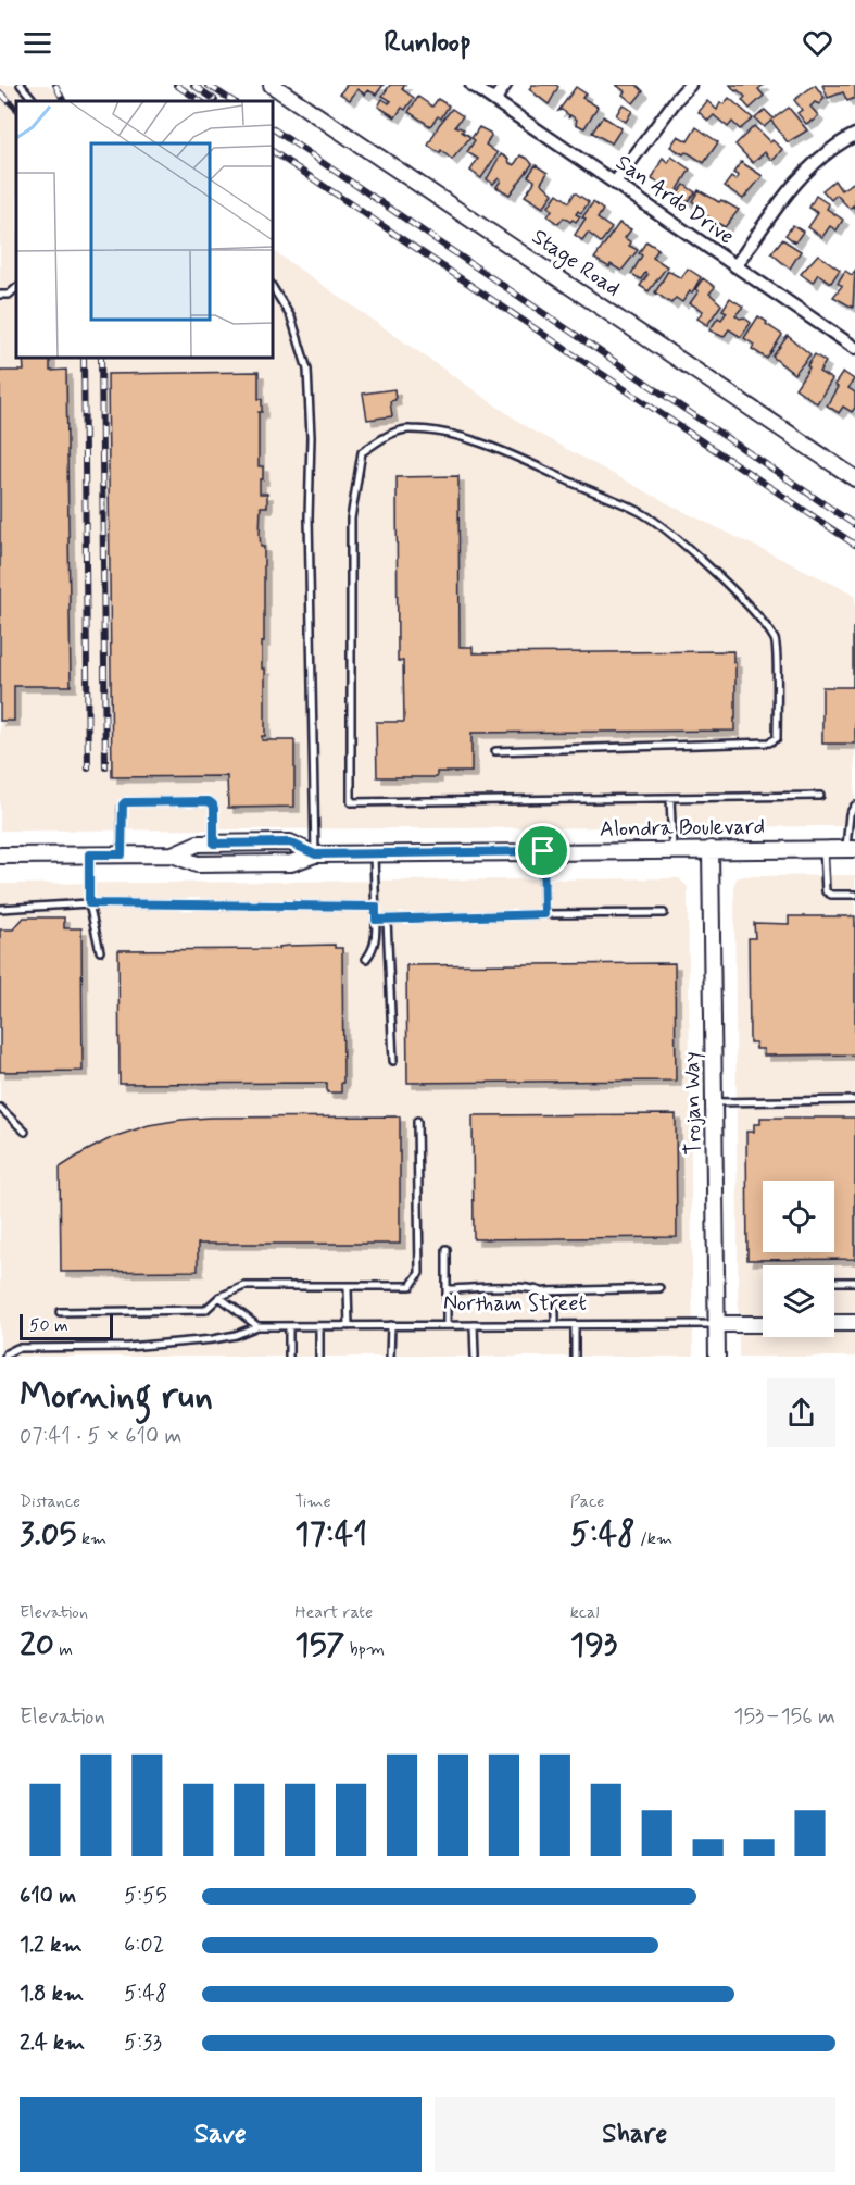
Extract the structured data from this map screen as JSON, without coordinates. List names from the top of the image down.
{
  "streets": {
    "main road": [
      "Stage Road",
      "Alondra Boulevard",
      "Trojan Way",
      "Northam Street"
    ],
    "street": ["San Ardo Drive"]
  },
  "crossings": [
    ["Alondra Boulevard", "Trojan Way"],
    ["Trojan Way", "Northam Street"]
  ],
  "scale_bar": "50 m",
  "page": {
    "header": "Runloop",
    "scale": "50 m",
    "heading": ["Morning run", "07:41 · 5 × 610 m"],
    "stats": [
      ["Distance", "3.05 km"],
      ["Time", "17:41"],
      ["Pace", "5:48 /km"],
      ["Elevation", "20 m"],
      ["Heart rate", "157 bpm"],
      ["kcal", "193"]
    ],
    "chart": ["Elevation", "153–156 m"],
    "list": [
      {
        "name": "610 m",
        "note": "5:55"
      },
      {
        "name": "1.2 km",
        "note": "6:02"
      },
      {
        "name": "1.8 km",
        "note": "5:48"
      },
      {
        "name": "2.4 km",
        "note": "5:33"
      }
    ],
    "buttons": ["Save", "Share"]
  }
}
